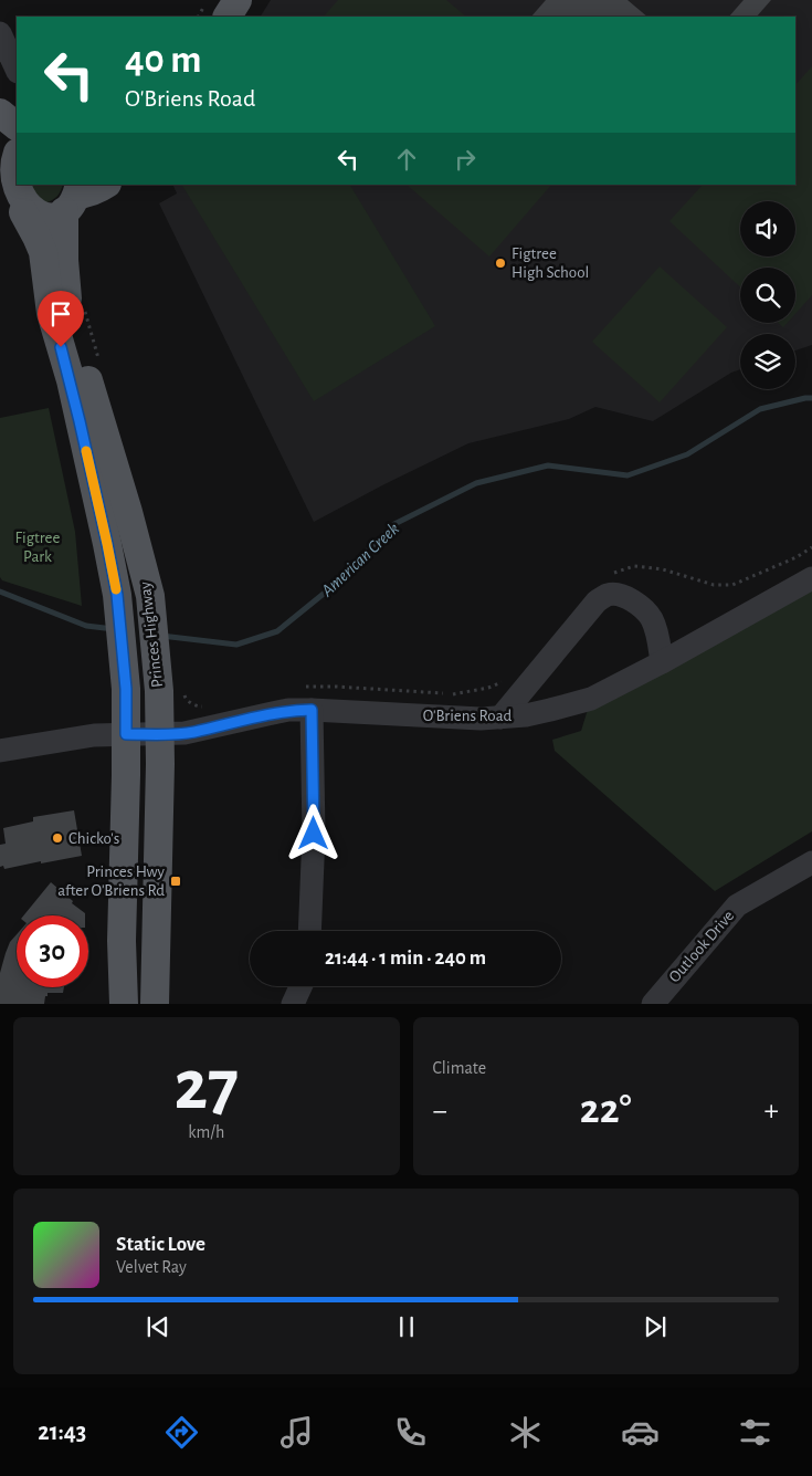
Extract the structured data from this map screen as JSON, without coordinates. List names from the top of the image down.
{
  "streets": {
    "main road": ["Princes Highway"],
    "street": ["O'Briens Road", "Outlook Drive"]
  },
  "crossings": [
    ["Princes Highway", "O'Briens Road"]
  ],
  "water": ["American Creek"],
  "parks": ["Figtree Park"],
  "places": {
    "other": ["Figtree High School", "Chicko's"],
    "transit": ["Princes Hwy after O'Briens Rd"]
  },
  "page": {
    "turn": ["40 m", "O'Briens Road"],
    "limit": "30",
    "trip": "21:44 · 1 min · 240 m",
    "tile": [
      ["27", "km/h"],
      "Climate"
    ],
    "heat": ["−", "22°", "+"],
    "song": ["Static Love", "Velvet Ray"],
    "tabs": "21:43"
  }
}
